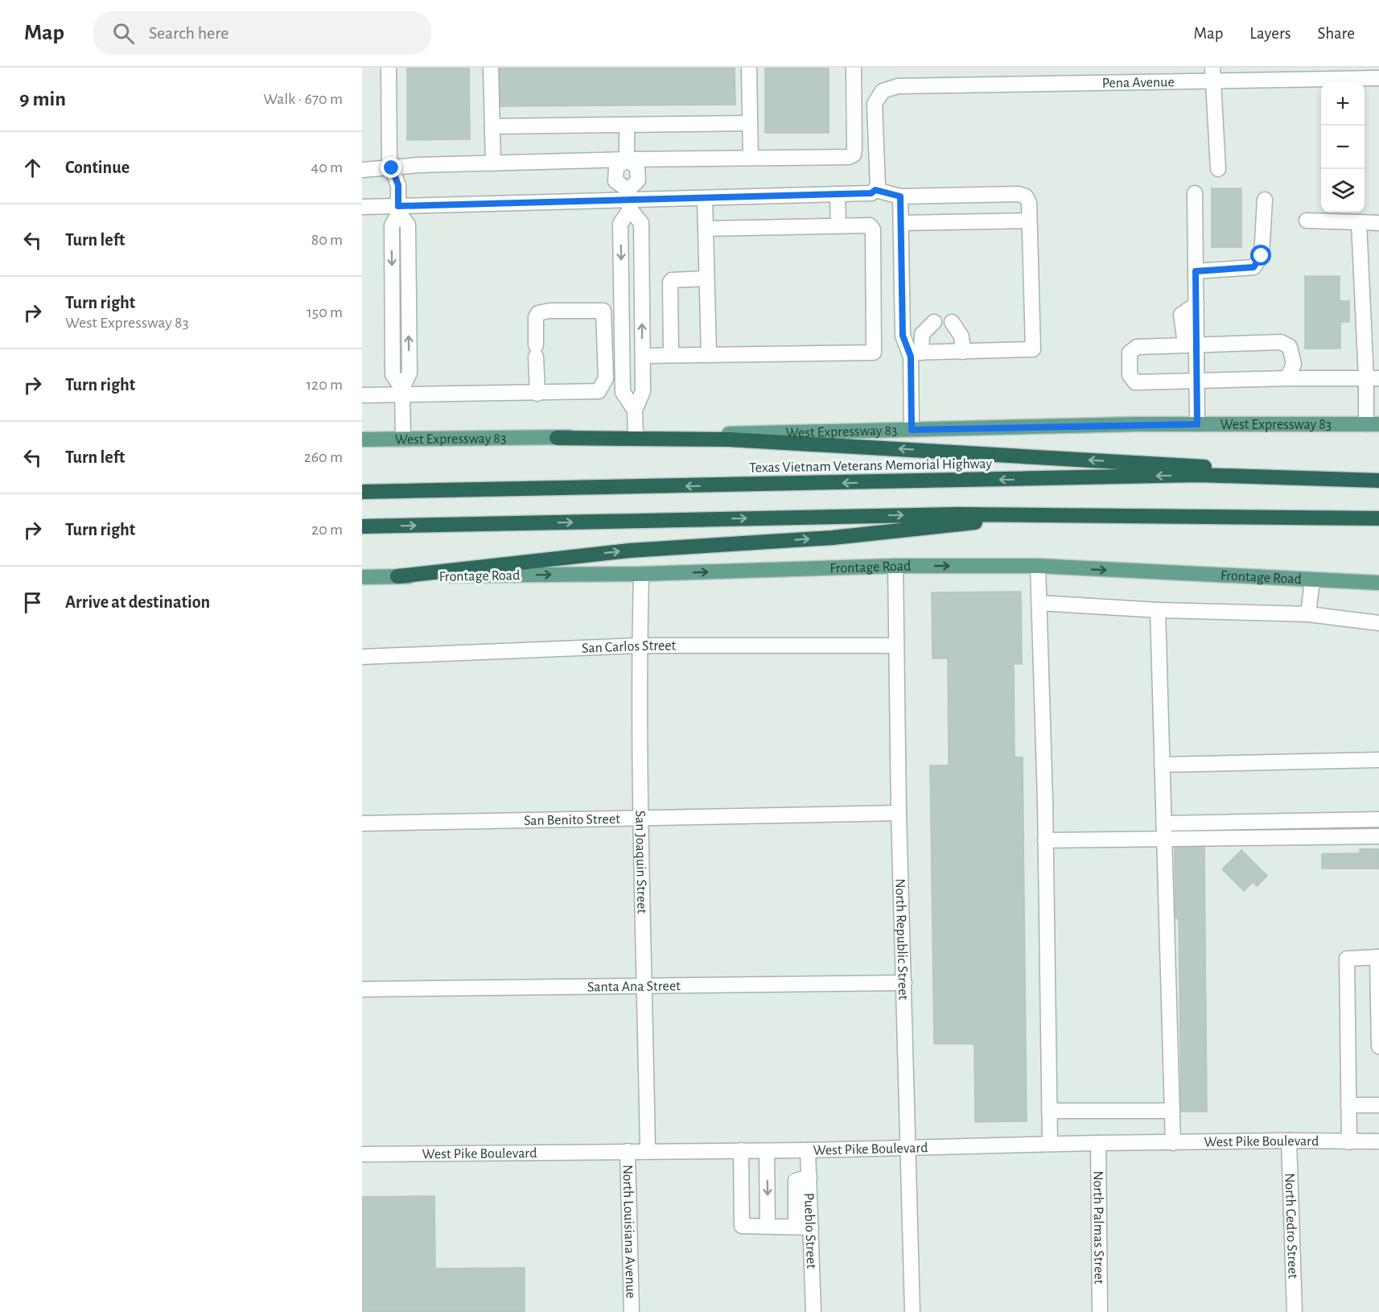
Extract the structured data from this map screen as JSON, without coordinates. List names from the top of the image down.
{
  "streets": {
    "highway": ["Texas Vietnam Veterans Memorial Highway"],
    "main road": ["West Expressway 83", "Frontage Road"],
    "street": [
      "Pena Avenue",
      "San Carlos Street",
      "San Benito Street",
      "San Joaquin Street",
      "North Republic Street",
      "Santa Ana Street",
      "West Pike Boulevard",
      "North Cedro Street",
      "North Palmas Street",
      "North Louisiana Avenue",
      "Pueblo Street"
    ]
  },
  "crossings": [
    ["Frontage Road", "San Joaquin Street"],
    ["Frontage Road", "North Republic Street"],
    ["San Carlos Street", "San Joaquin Street"],
    ["San Carlos Street", "North Republic Street"],
    ["San Benito Street", "San Joaquin Street"],
    ["San Benito Street", "North Republic Street"],
    ["San Joaquin Street", "Santa Ana Street"],
    ["San Joaquin Street", "West Pike Boulevard"],
    ["North Republic Street", "Santa Ana Street"],
    ["North Republic Street", "West Pike Boulevard"],
    ["West Pike Boulevard", "North Cedro Street"],
    ["West Pike Boulevard", "North Palmas Street"],
    ["West Pike Boulevard", "North Louisiana Avenue"],
    ["West Pike Boulevard", "Pueblo Street"]
  ],
  "one_way": ["Frontage Road"],
  "page": {
    "header": "Map",
    "search": "Search here",
    "nav": ["Map", "Layers", "Share"],
    "heading": ["9 min", "Walk · 670 m"],
    "map_buttons": ["+", "−"],
    "list": [
      ["Continue", "40 m"],
      ["Turn left", "80 m"],
      ["Turn right", "West Expressway 83", "150 m"],
      ["Turn right", "120 m"],
      ["Turn left", "260 m"],
      ["Turn right", "20 m"],
      "Arrive at destination"
    ]
  }
}
